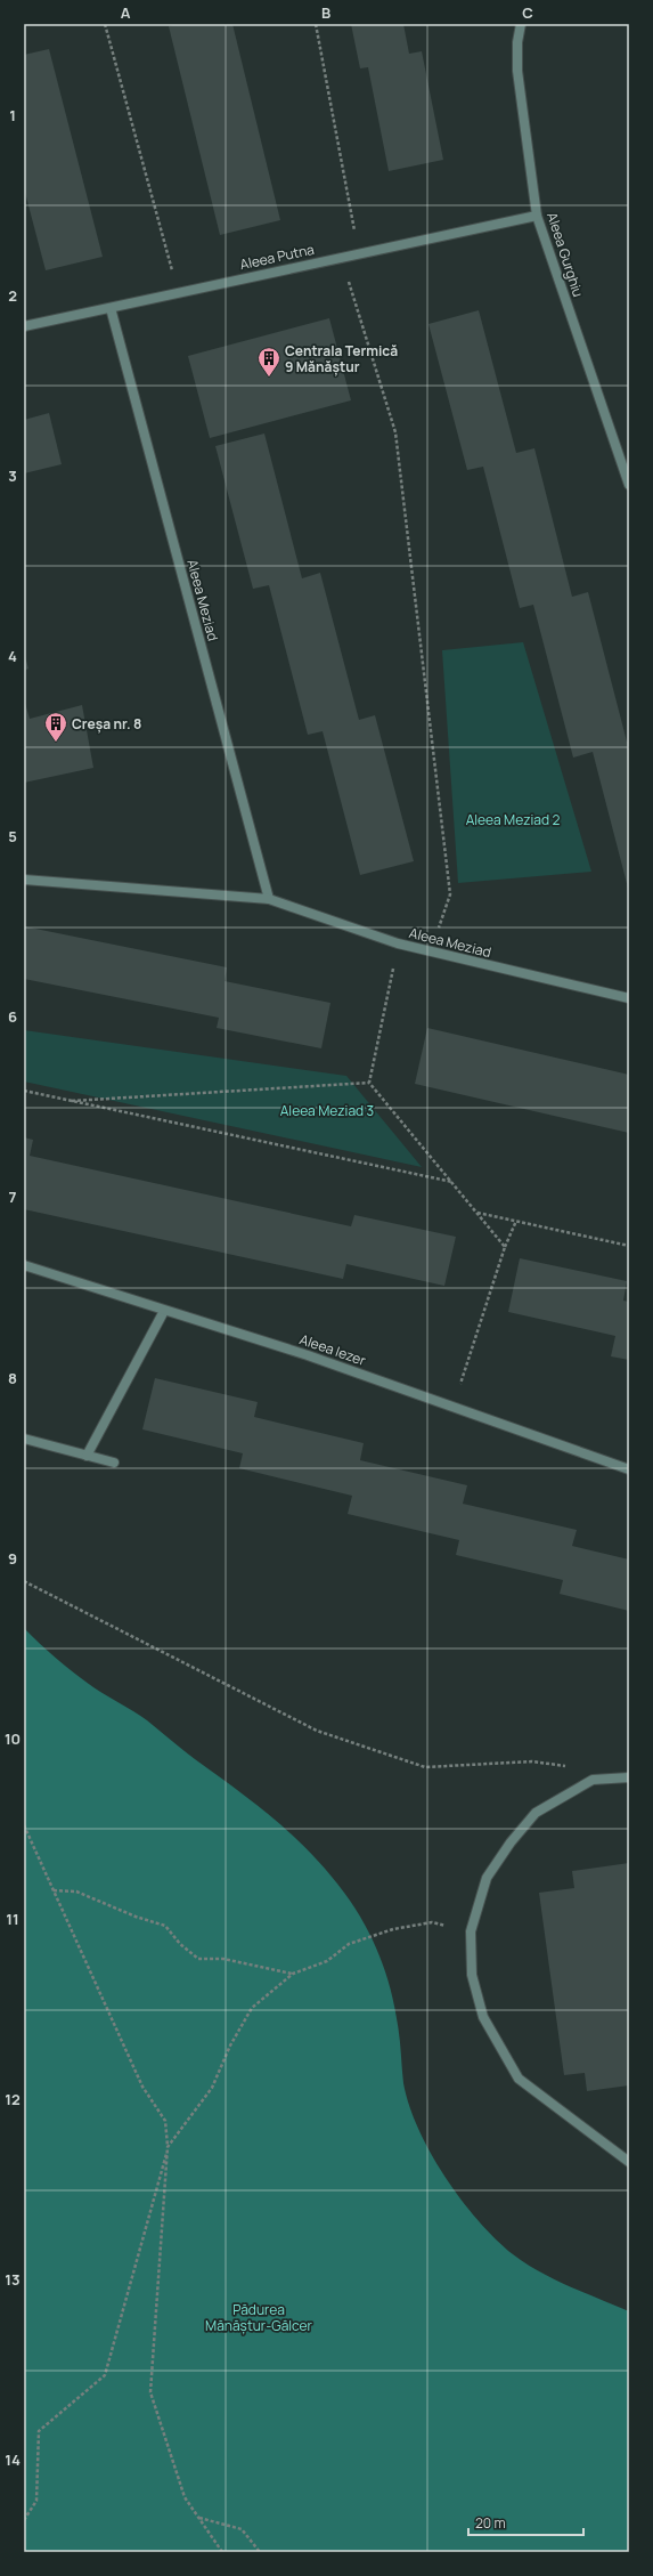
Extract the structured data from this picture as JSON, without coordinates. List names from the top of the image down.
{
  "streets": {
    "street": [
      "Aleea Gurghiu",
      "Aleea Putna",
      "Aleea Meziad",
      "Aleea Iezer"
    ]
  },
  "crossings": [
    ["Aleea Gurghiu", "Aleea Putna"],
    ["Aleea Putna", "Aleea Meziad"]
  ],
  "parks": ["Aleea Meziad 2", "Aleea Meziad 3", "Pădurea Mănăștur-Gălcer"],
  "places": {
    "building": ["Centrala Termică 9 Mănăștur", "Creșa nr. 8"]
  },
  "scale_bar": "20 m",
  "grid": {
    "columns": ["A", "B", "C"],
    "rows": [
      "1",
      "2",
      "3",
      "4",
      "5",
      "6",
      "7",
      "8",
      "9",
      "10",
      "11",
      "12",
      "13",
      "14"
    ]
  }
}
